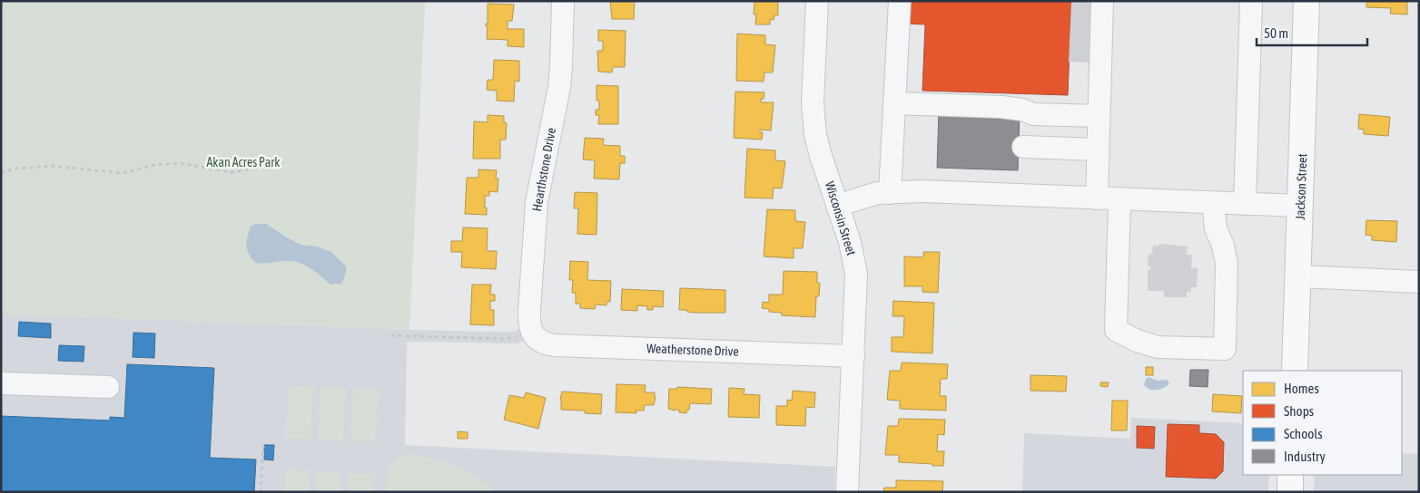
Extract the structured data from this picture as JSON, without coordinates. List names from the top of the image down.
{
  "streets": {
    "main road": ["Jackson Street"],
    "street": ["Hearthstone Drive", "Wisconsin Street", "Weatherstone Drive"]
  },
  "crossings": [
    ["Hearthstone Drive", "Weatherstone Drive"],
    ["Wisconsin Street", "Weatherstone Drive"]
  ],
  "parks": ["Akan Acres Park"],
  "legend": [
    "Homes",
    "Shops",
    "Schools",
    "Industry"
  ],
  "scale_bar": "50 m"
}
